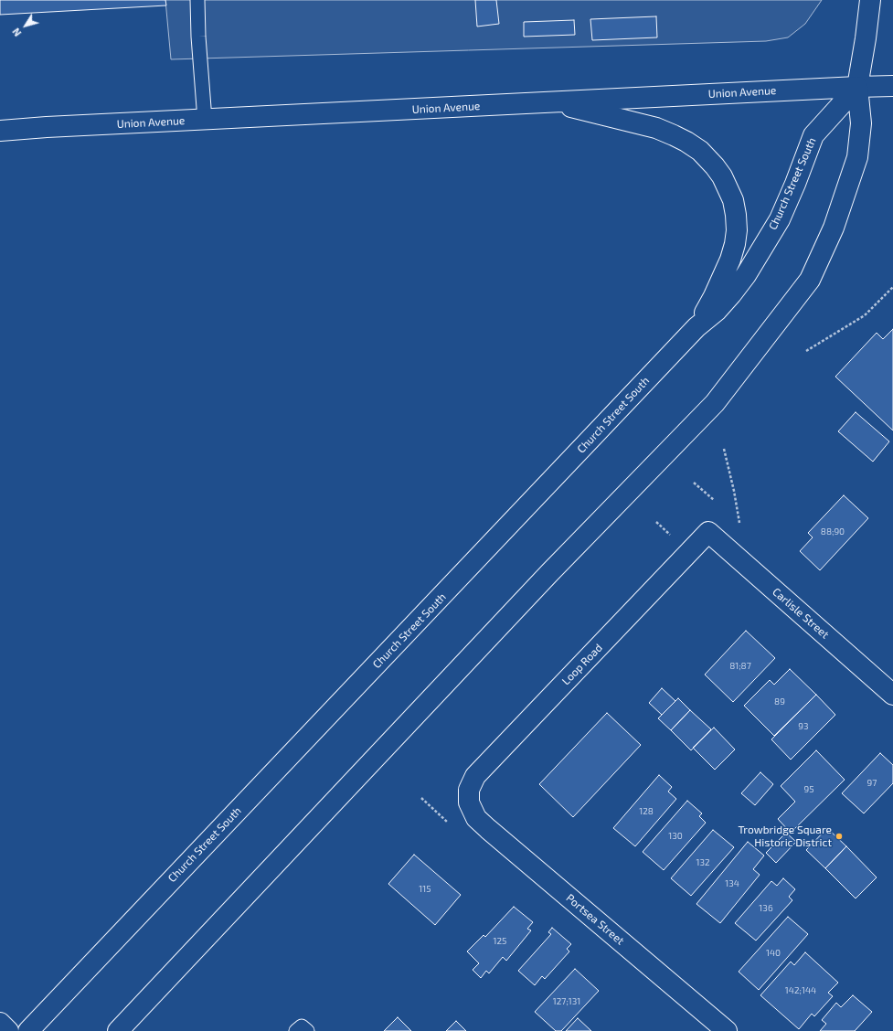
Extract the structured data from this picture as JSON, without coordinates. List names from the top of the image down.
{
  "streets": {
    "main road": [
      "Union Avenue",
      "Church Street South",
      "Carlisle Street",
      "Loop Road",
      "Portsea Street"
    ]
  },
  "crossings": [
    ["Union Avenue", "Church Street South"],
    ["Carlisle Street", "Loop Road"],
    ["Loop Road", "Portsea Street"]
  ],
  "places": ["Trowbridge Square Historic District"],
  "house_numbers": [
    "88;90",
    "81;87",
    "89",
    "93",
    "97",
    "95",
    "128",
    "130",
    "132",
    "134",
    "115",
    "136",
    "125",
    "140",
    "142;144",
    "127;131"
  ],
  "north": "bottom left"
}
